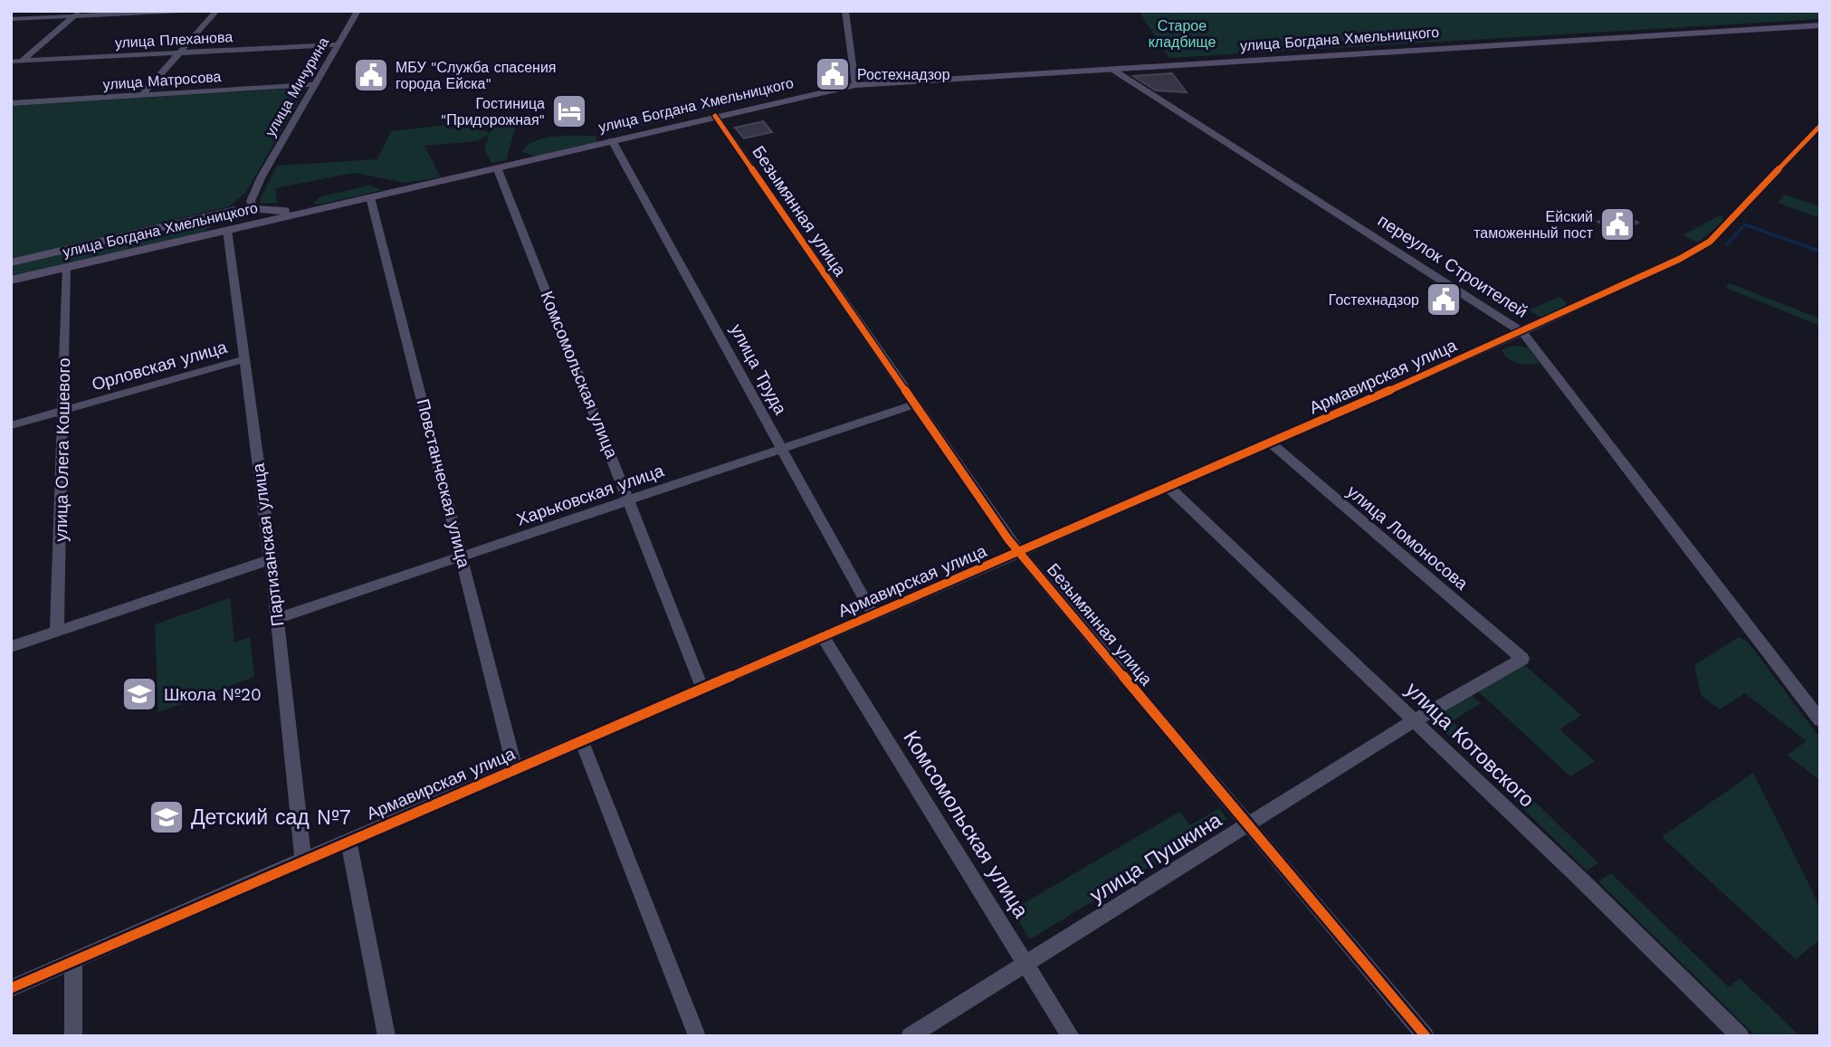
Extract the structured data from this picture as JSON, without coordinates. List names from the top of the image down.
{
  "streets": {
    "main road": ["улица Богдана Хмельницкого"],
    "street": [
      "улица Плеханова",
      "улица Матросова",
      "улица Мичурина",
      "Безымянная улица",
      "переулок Строителей",
      "Орловская улица",
      "улица Труда",
      "Комсомольская улица",
      "Армавирская улица",
      "улица Олега Кошевого",
      "Повстанческая улица",
      "Харьковская улица",
      "улица Ломоносова",
      "Партизанская улица",
      "улица Котовского",
      "улица Пушкина"
    ]
  },
  "crossings": [
    ["улица Богдана Хмельницкого", "улица Мичурина"],
    ["улица Богдана Хмельницкого", "Безымянная улица"],
    ["улица Богдана Хмельницкого", "переулок Строителей"],
    ["улица Богдана Хмельницкого", "улица Труда"],
    ["улица Богдана Хмельницкого", "Комсомольская улица"],
    ["улица Богдана Хмельницкого", "улица Олега Кошевого"],
    ["улица Богдана Хмельницкого", "Повстанческая улица"],
    ["улица Богдана Хмельницкого", "Партизанская улица"],
    ["улица Плеханова", "улица Мичурина"],
    ["улица Матросова", "улица Мичурина"],
    ["Безымянная улица", "Армавирская улица"],
    ["Безымянная улица", "Харьковская улица"],
    ["Безымянная улица", "улица Пушкина"],
    ["переулок Строителей", "Армавирская улица"],
    ["Орловская улица", "улица Олега Кошевого"],
    ["Орловская улица", "Партизанская улица"],
    ["улица Труда", "Армавирская улица"],
    ["улица Труда", "Харьковская улица"],
    ["Комсомольская улица", "Армавирская улица"],
    ["Комсомольская улица", "Харьковская улица"],
    ["Комсомольская улица", "улица Пушкина"],
    ["Армавирская улица", "Повстанческая улица"],
    ["Армавирская улица", "улица Ломоносова"],
    ["Армавирская улица", "Партизанская улица"],
    ["Армавирская улица", "улица Котовского"],
    ["Повстанческая улица", "Харьковская улица"],
    ["Харьковская улица", "Партизанская улица"],
    ["улица Ломоносова", "улица Пушкина"],
    ["улица Котовского", "улица Пушкина"]
  ],
  "parks": ["Старое кладбище"],
  "places": {
    "public building": [
      "Ростехнадзор",
      "МБУ \"Служба спасения города Ейска\"",
      "Ейский таможенный пост",
      "Гостехнадзор"
    ],
    "hotel": ["Гостиница \"Придорожная\""],
    "school or university": ["Школа №20", "Детский сад №7"]
  }
}
